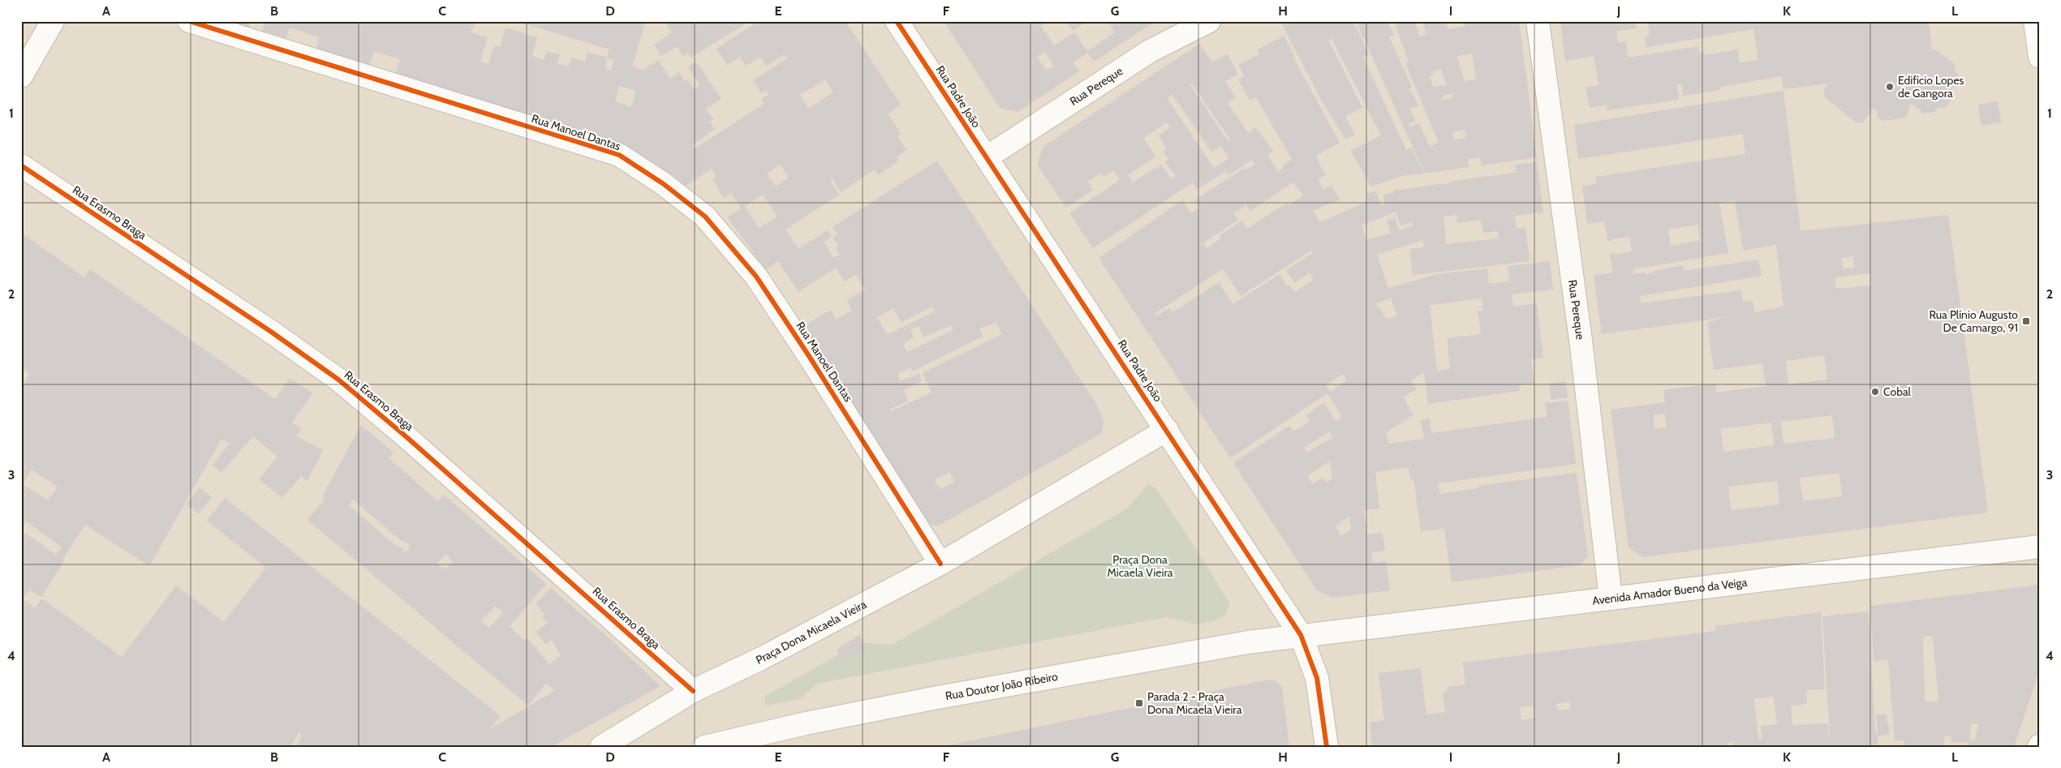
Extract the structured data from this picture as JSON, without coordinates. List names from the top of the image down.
{
  "streets": {
    "street": [
      "Rua Pereque",
      "Rua Padre João",
      "Rua Manoel Dantas",
      "Rua Erasmo Braga",
      "Avenida Amador Bueno da Veiga",
      "Praça Dona Micaela Vieira",
      "Rua Doutor João Ribeiro"
    ]
  },
  "crossings": [
    ["Rua Pereque", "Rua Padre João"],
    ["Rua Pereque", "Avenida Amador Bueno da Veiga"],
    ["Rua Padre João", "Avenida Amador Bueno da Veiga"],
    ["Rua Padre João", "Praça Dona Micaela Vieira"],
    ["Rua Padre João", "Rua Doutor João Ribeiro"],
    ["Rua Manoel Dantas", "Praça Dona Micaela Vieira"],
    ["Rua Erasmo Braga", "Praça Dona Micaela Vieira"],
    ["Avenida Amador Bueno da Veiga", "Rua Doutor João Ribeiro"]
  ],
  "parks": ["Praça Dona Micaela Vieira"],
  "places": {
    "other": ["Edifício Lopes de Gangora", "Cobal"],
    "transit": ["Rua Plínio Augusto De Camargo, 91", "Parada 2 - Praça Dona Micaela Vieira"]
  },
  "grid": {
    "columns": [
      "A",
      "B",
      "C",
      "D",
      "E",
      "F",
      "G",
      "H",
      "I",
      "J",
      "K",
      "L"
    ],
    "rows": [
      "1",
      "2",
      "3",
      "4"
    ]
  }
}
